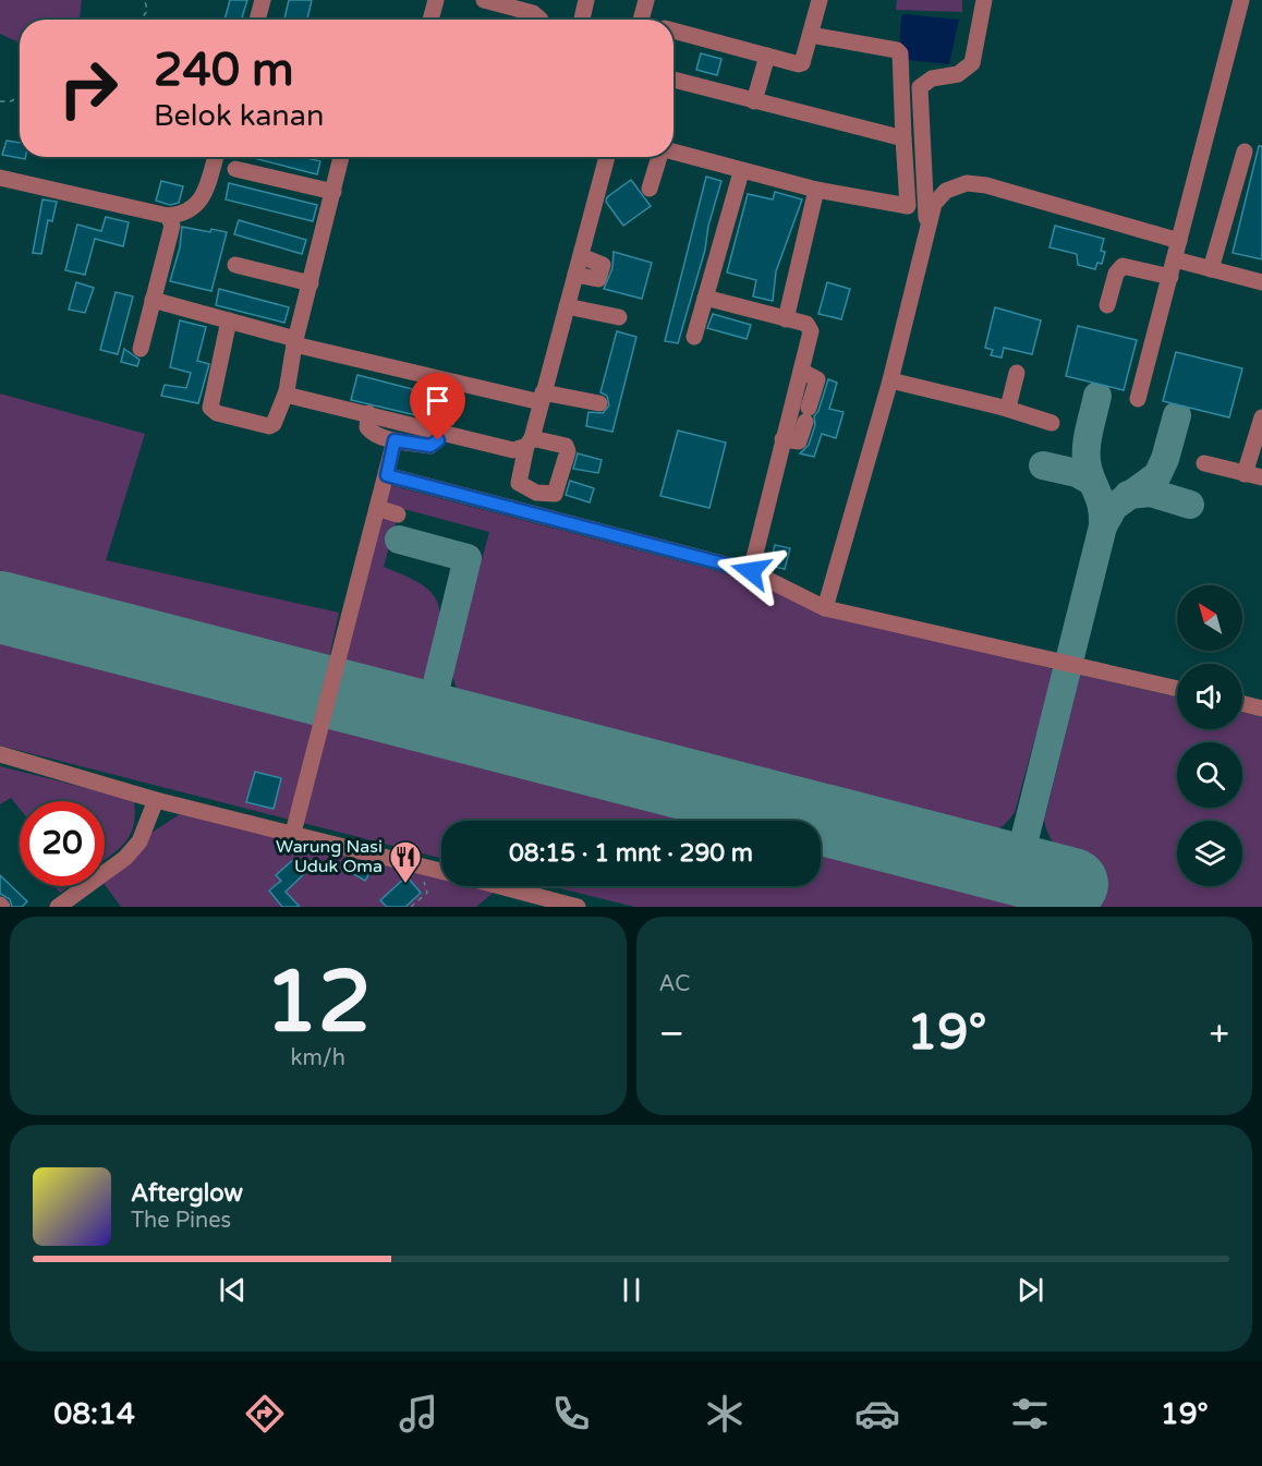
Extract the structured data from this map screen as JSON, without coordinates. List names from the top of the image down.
{
  "places": {
    "restaurant": ["Warung Nasi Uduk Oma"]
  },
  "north": "top left",
  "page": {
    "turn": ["240 m", "Belok kanan"],
    "limit": "20",
    "trip": "08:15 · 1 mnt · 290 m",
    "tile": [
      ["12", "km/h"],
      "AC"
    ],
    "heat": ["−", "19°", "+"],
    "song": ["Afterglow", "The Pines"],
    "tabs": ["08:14", "19°"]
  }
}
